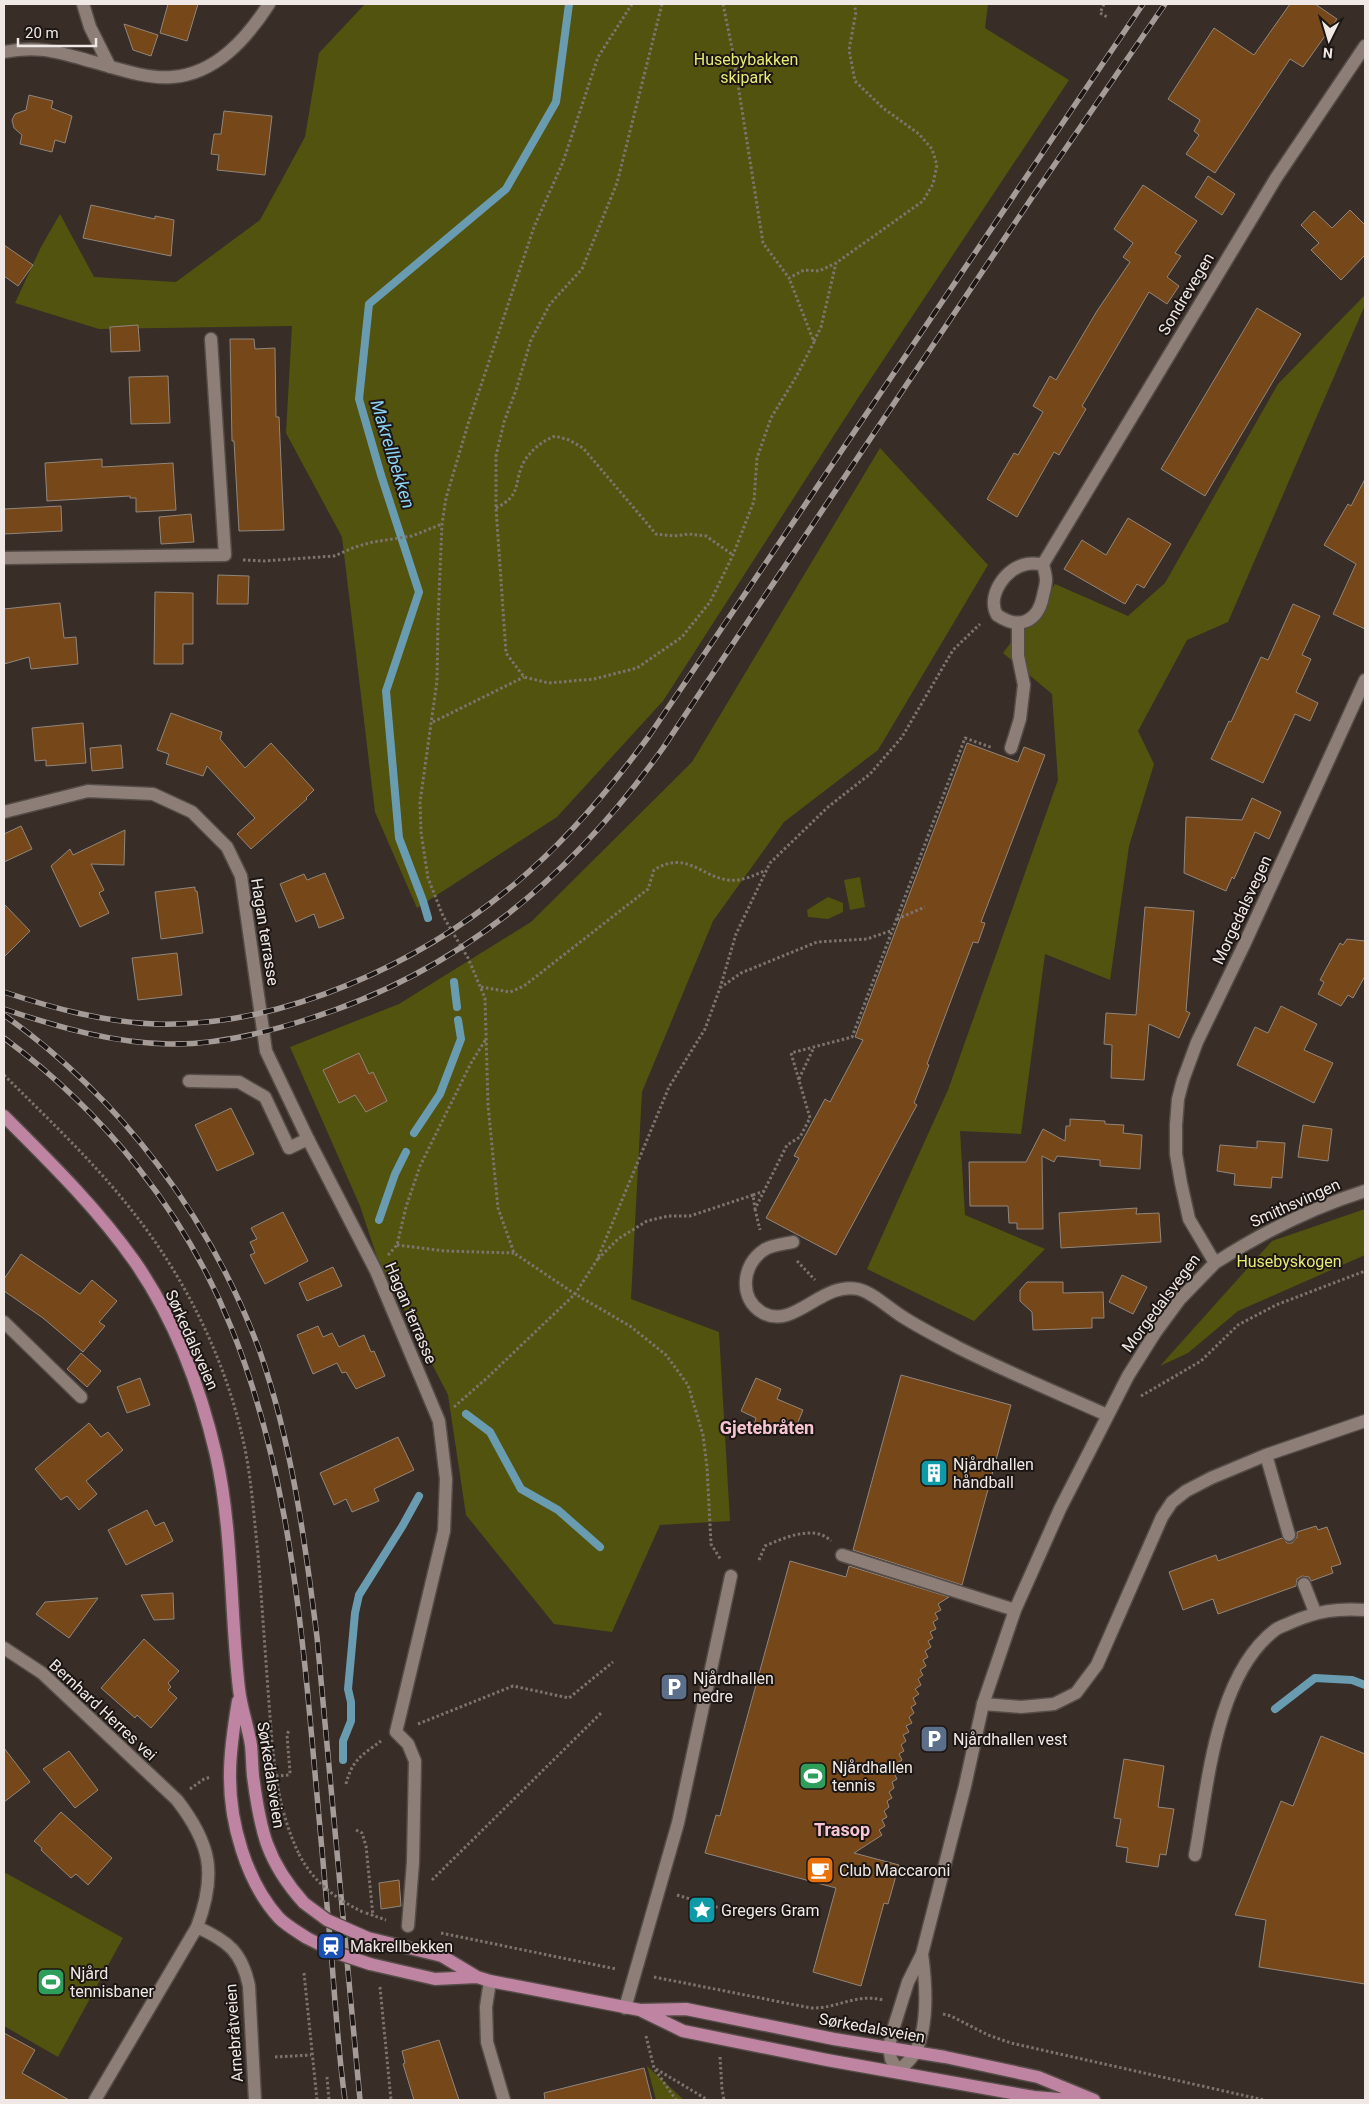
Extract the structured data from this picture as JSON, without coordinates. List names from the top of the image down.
{
  "streets": {
    "main road": ["Sørkedalsveien"],
    "street": [
      "Sondrevegen",
      "Morgedalsvegen",
      "Hagan terrasse",
      "Smithsvingen",
      "Bernhard Herres vei",
      "Arnebråtveien"
    ]
  },
  "crossings": [
    ["Morgedalsvegen", "Smithsvingen"],
    ["Morgedalsvegen", "Sørkedalsveien"],
    ["Bernhard Herres vei", "Arnebråtveien"]
  ],
  "districts": ["Gjetebråten", "Trasop"],
  "water": ["Makrellbekken"],
  "parks": ["Husebybakken skipark", "Husebyskogen"],
  "places": {
    "building": ["Njårdhallen håndball"],
    "parking": ["Njårdhallen nedre", "Njårdhallen vest"],
    "sports": ["Njårdhallen tennis", "Njård tennisbaner"],
    "cafe": ["Club Maccaroni"],
    "place": ["Gregers Gram"],
    "station": ["Makrellbekken"]
  },
  "scale_bar": "20 m",
  "north": "bottom"
}
